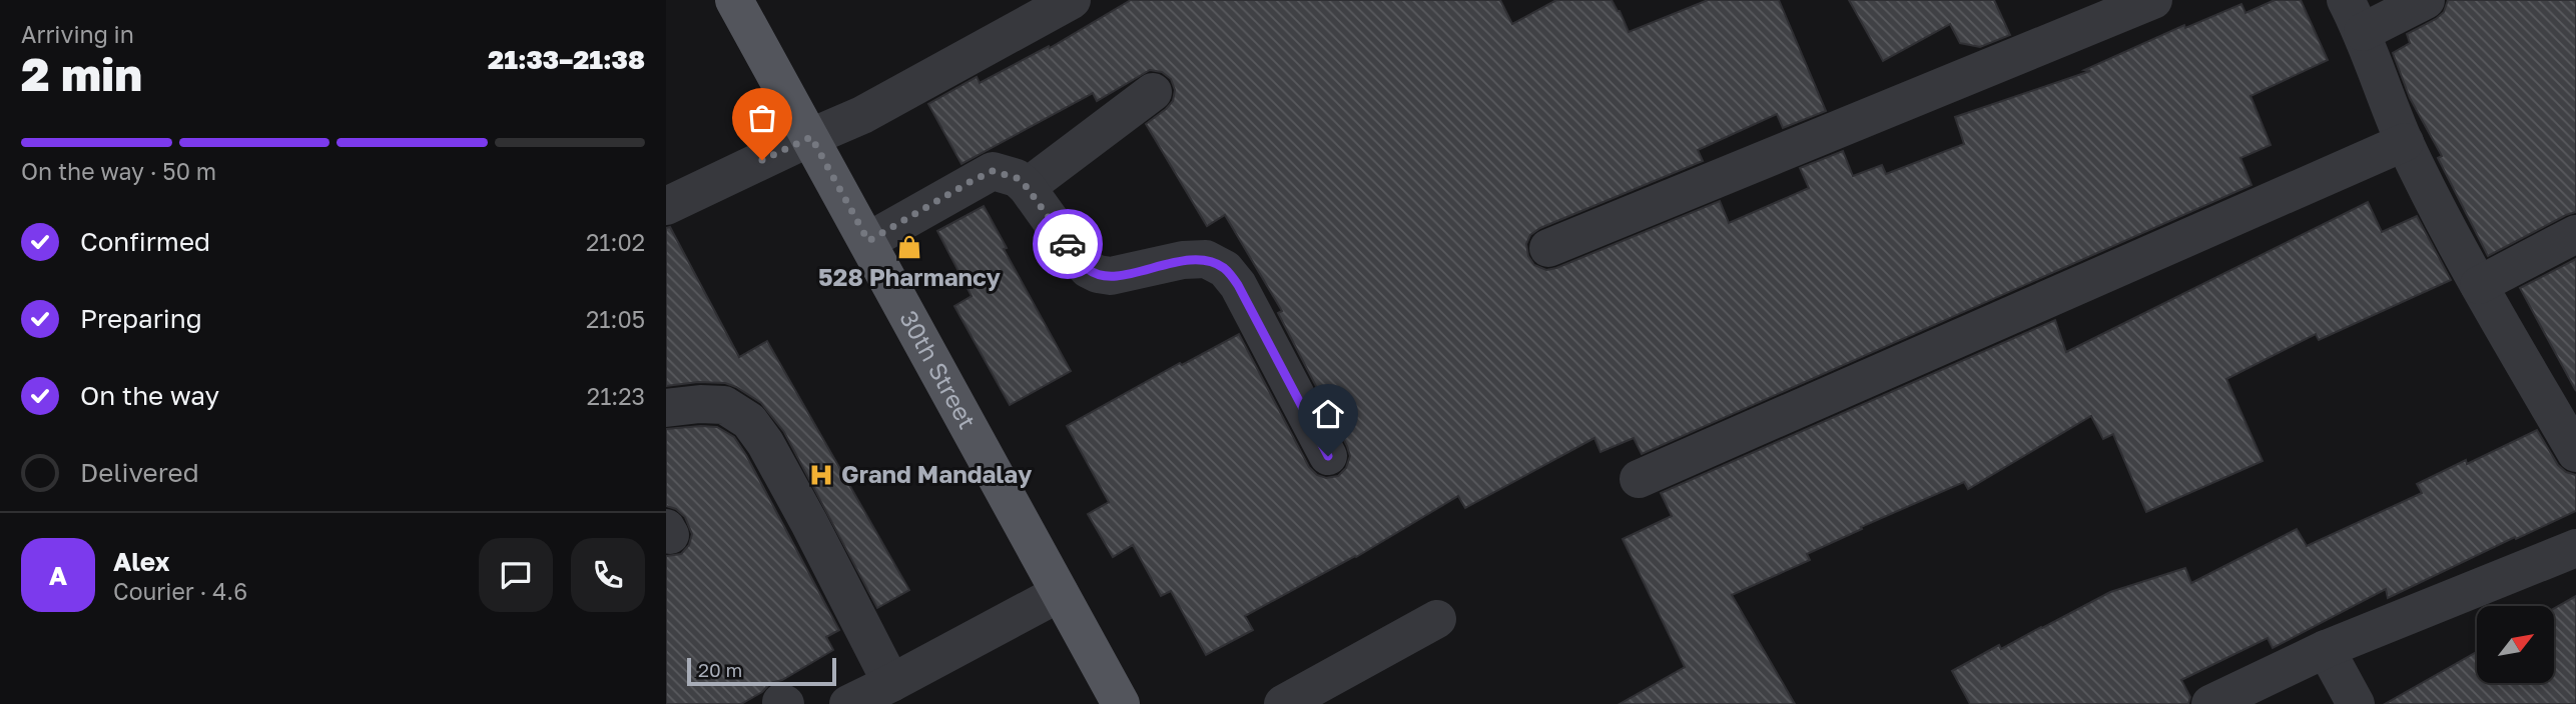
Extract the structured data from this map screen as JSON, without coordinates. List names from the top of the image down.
{
  "streets": {
    "main road": ["30th Street"]
  },
  "places": {
    "shop": ["528 Pharmancy"],
    "hospital": ["Grand Mandalay"]
  },
  "scale_bar": "20 m",
  "north": "top right",
  "page": {
    "heading": ["2 min", "Arriving in", "21:33–21:38"],
    "panel": ["Alex", "Courier · 4.6"],
    "bar": "On the way · 50 m",
    "list": [
      ["Confirmed", "21:02"],
      ["Preparing", "21:05"],
      ["On the way", "21:23"],
      "Delivered"
    ],
    "round": "A",
    "scale": "20 m"
  }
}
